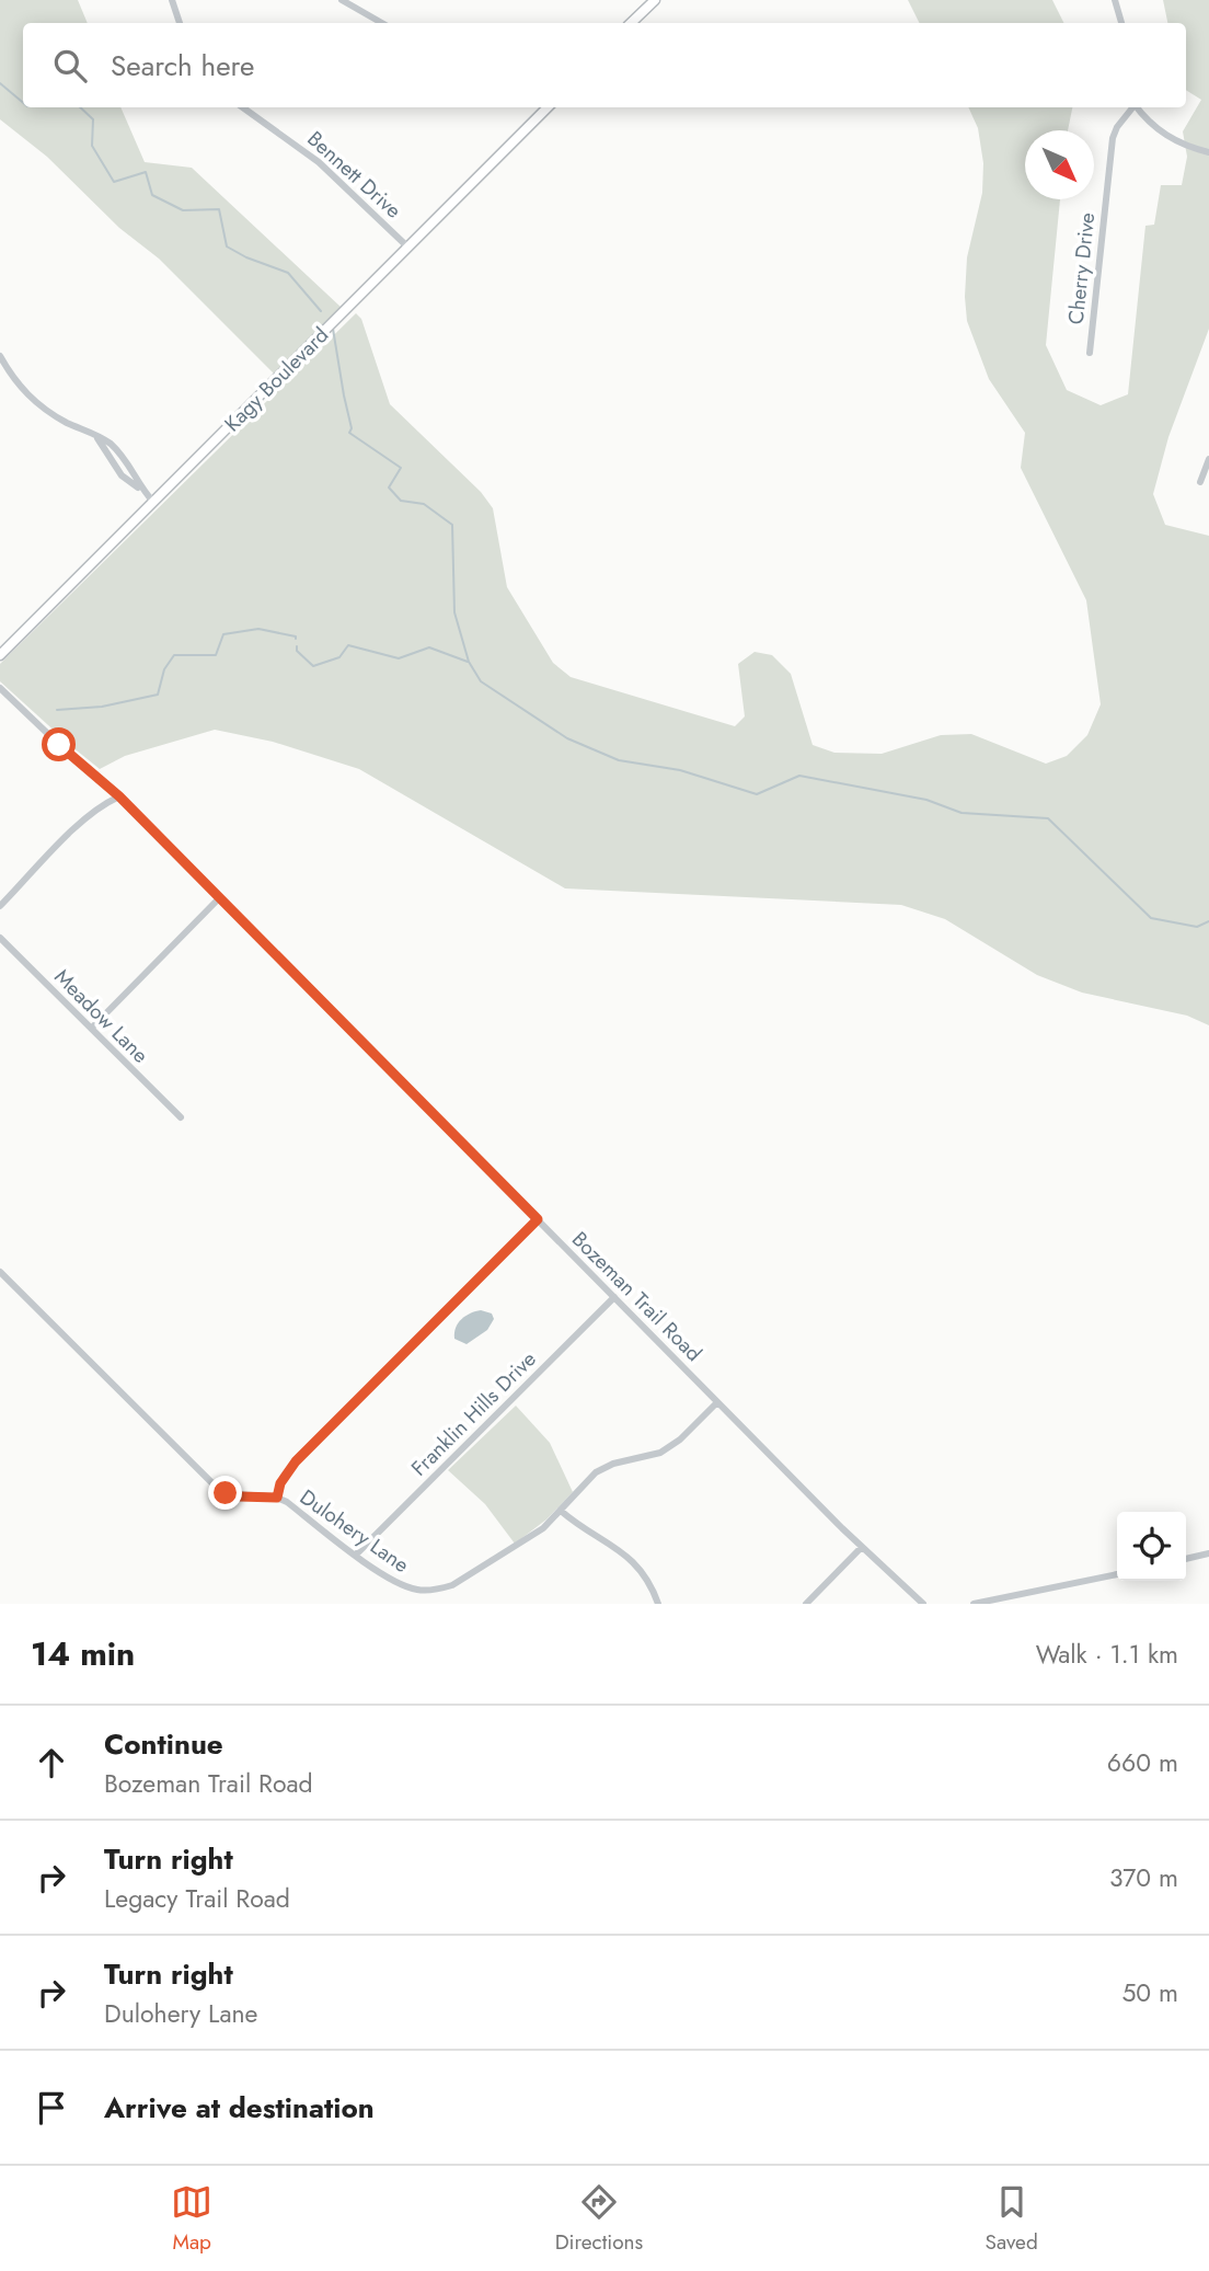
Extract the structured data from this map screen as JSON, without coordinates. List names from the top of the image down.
{
  "streets": {
    "main road": ["Kagy Boulevard"],
    "street": [
      "Bennett Drive",
      "Cherry Drive",
      "Meadow Lane",
      "Bozeman Trail Road",
      "Franklin Hills Drive",
      "Dulohery Lane"
    ]
  },
  "crossings": [
    ["Bennett Drive", "Kagy Boulevard"],
    ["Bozeman Trail Road", "Franklin Hills Drive"],
    ["Bozeman Trail Road", "Dulohery Lane"],
    ["Franklin Hills Drive", "Dulohery Lane"]
  ],
  "north": "bottom right",
  "page": {
    "search": "Search here",
    "heading": ["14 min", "Walk · 1.1 km"],
    "list": [
      ["Continue", "Bozeman Trail Road", "660 m"],
      ["Turn right", "Legacy Trail Road", "370 m"],
      ["Turn right", "Dulohery Lane", "50 m"],
      "Arrive at destination"
    ],
    "nav": ["Map", "Directions", "Saved"]
  }
}
